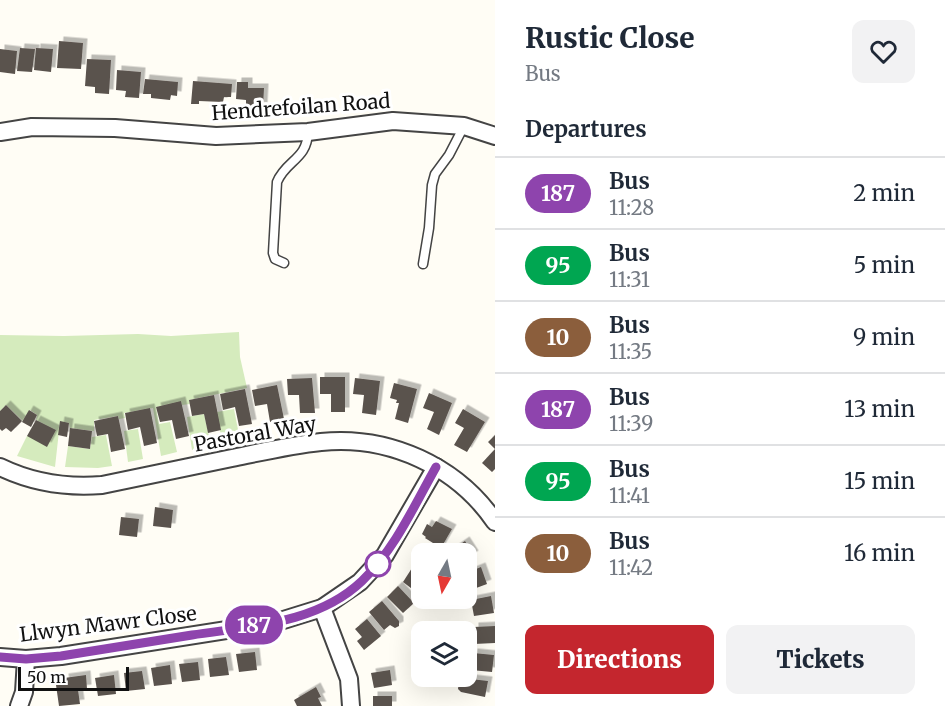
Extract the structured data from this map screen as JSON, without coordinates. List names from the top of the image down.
{
  "streets": {
    "street": ["Hendrefoilan Road", "Pastoral Way", "Llwyn Mawr Close"]
  },
  "crossings": [
    ["Pastoral Way", "Llwyn Mawr Close"]
  ],
  "lines": ["bus line 187"],
  "scale_bar": "50 m",
  "north": "bottom",
  "page": {
    "on_map": "187",
    "heading": [
      ["Rustic Close", "Bus"],
      "Departures"
    ],
    "list": [
      {
        "mark": "187",
        "name": "Bus",
        "note": "11:28",
        "value": "2 min"
      },
      {
        "mark": "95",
        "name": "Bus",
        "note": "11:31",
        "value": "5 min"
      },
      {
        "mark": "10",
        "name": "Bus",
        "note": "11:35",
        "value": "9 min"
      },
      {
        "mark": "187",
        "name": "Bus",
        "note": "11:39",
        "value": "13 min"
      },
      {
        "mark": "95",
        "name": "Bus",
        "note": "11:41",
        "value": "15 min"
      },
      {
        "mark": "10",
        "name": "Bus",
        "note": "11:42",
        "value": "16 min"
      }
    ],
    "buttons": ["Directions", "Tickets"],
    "scale": "50 m"
  }
}
